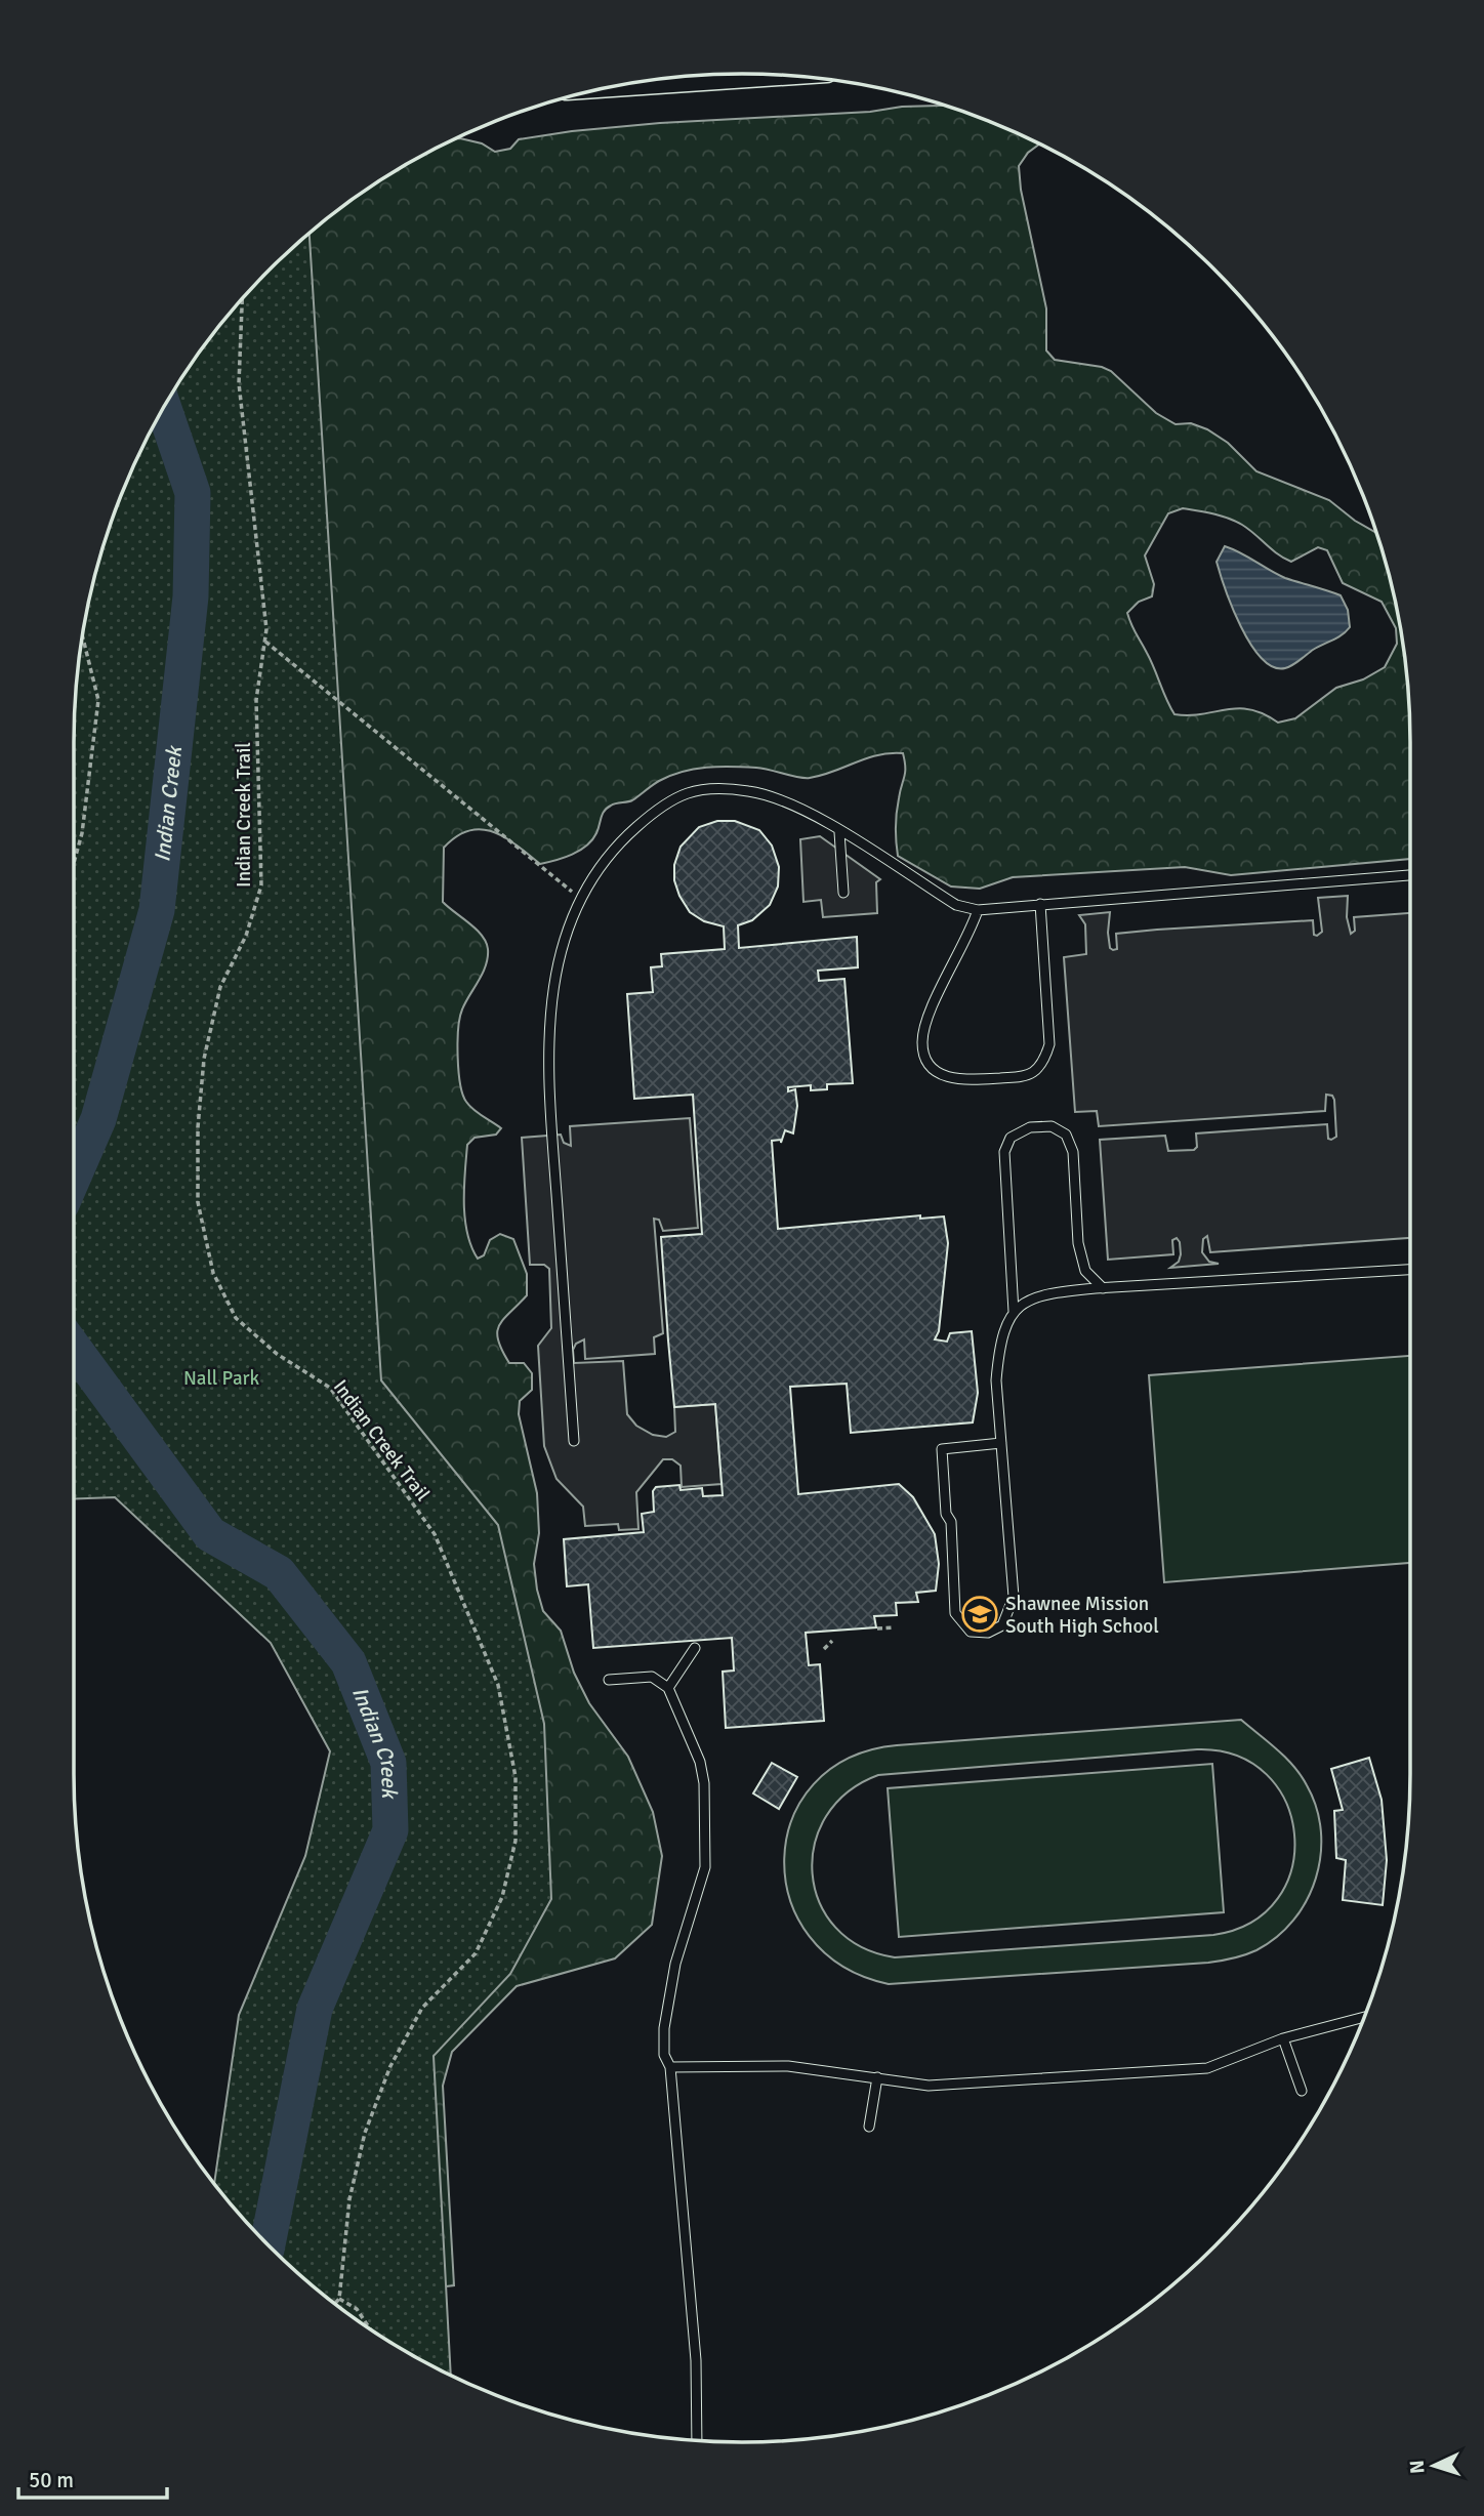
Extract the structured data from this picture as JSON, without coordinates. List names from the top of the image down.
{
  "streets": {
    "path": ["Indian Creek Trail"]
  },
  "water": ["Indian Creek"],
  "parks": ["Nall Park"],
  "places": {
    "school or university": ["Shawnee Mission South High School"]
  },
  "scale_bar": "50 m",
  "north": "left"
}
